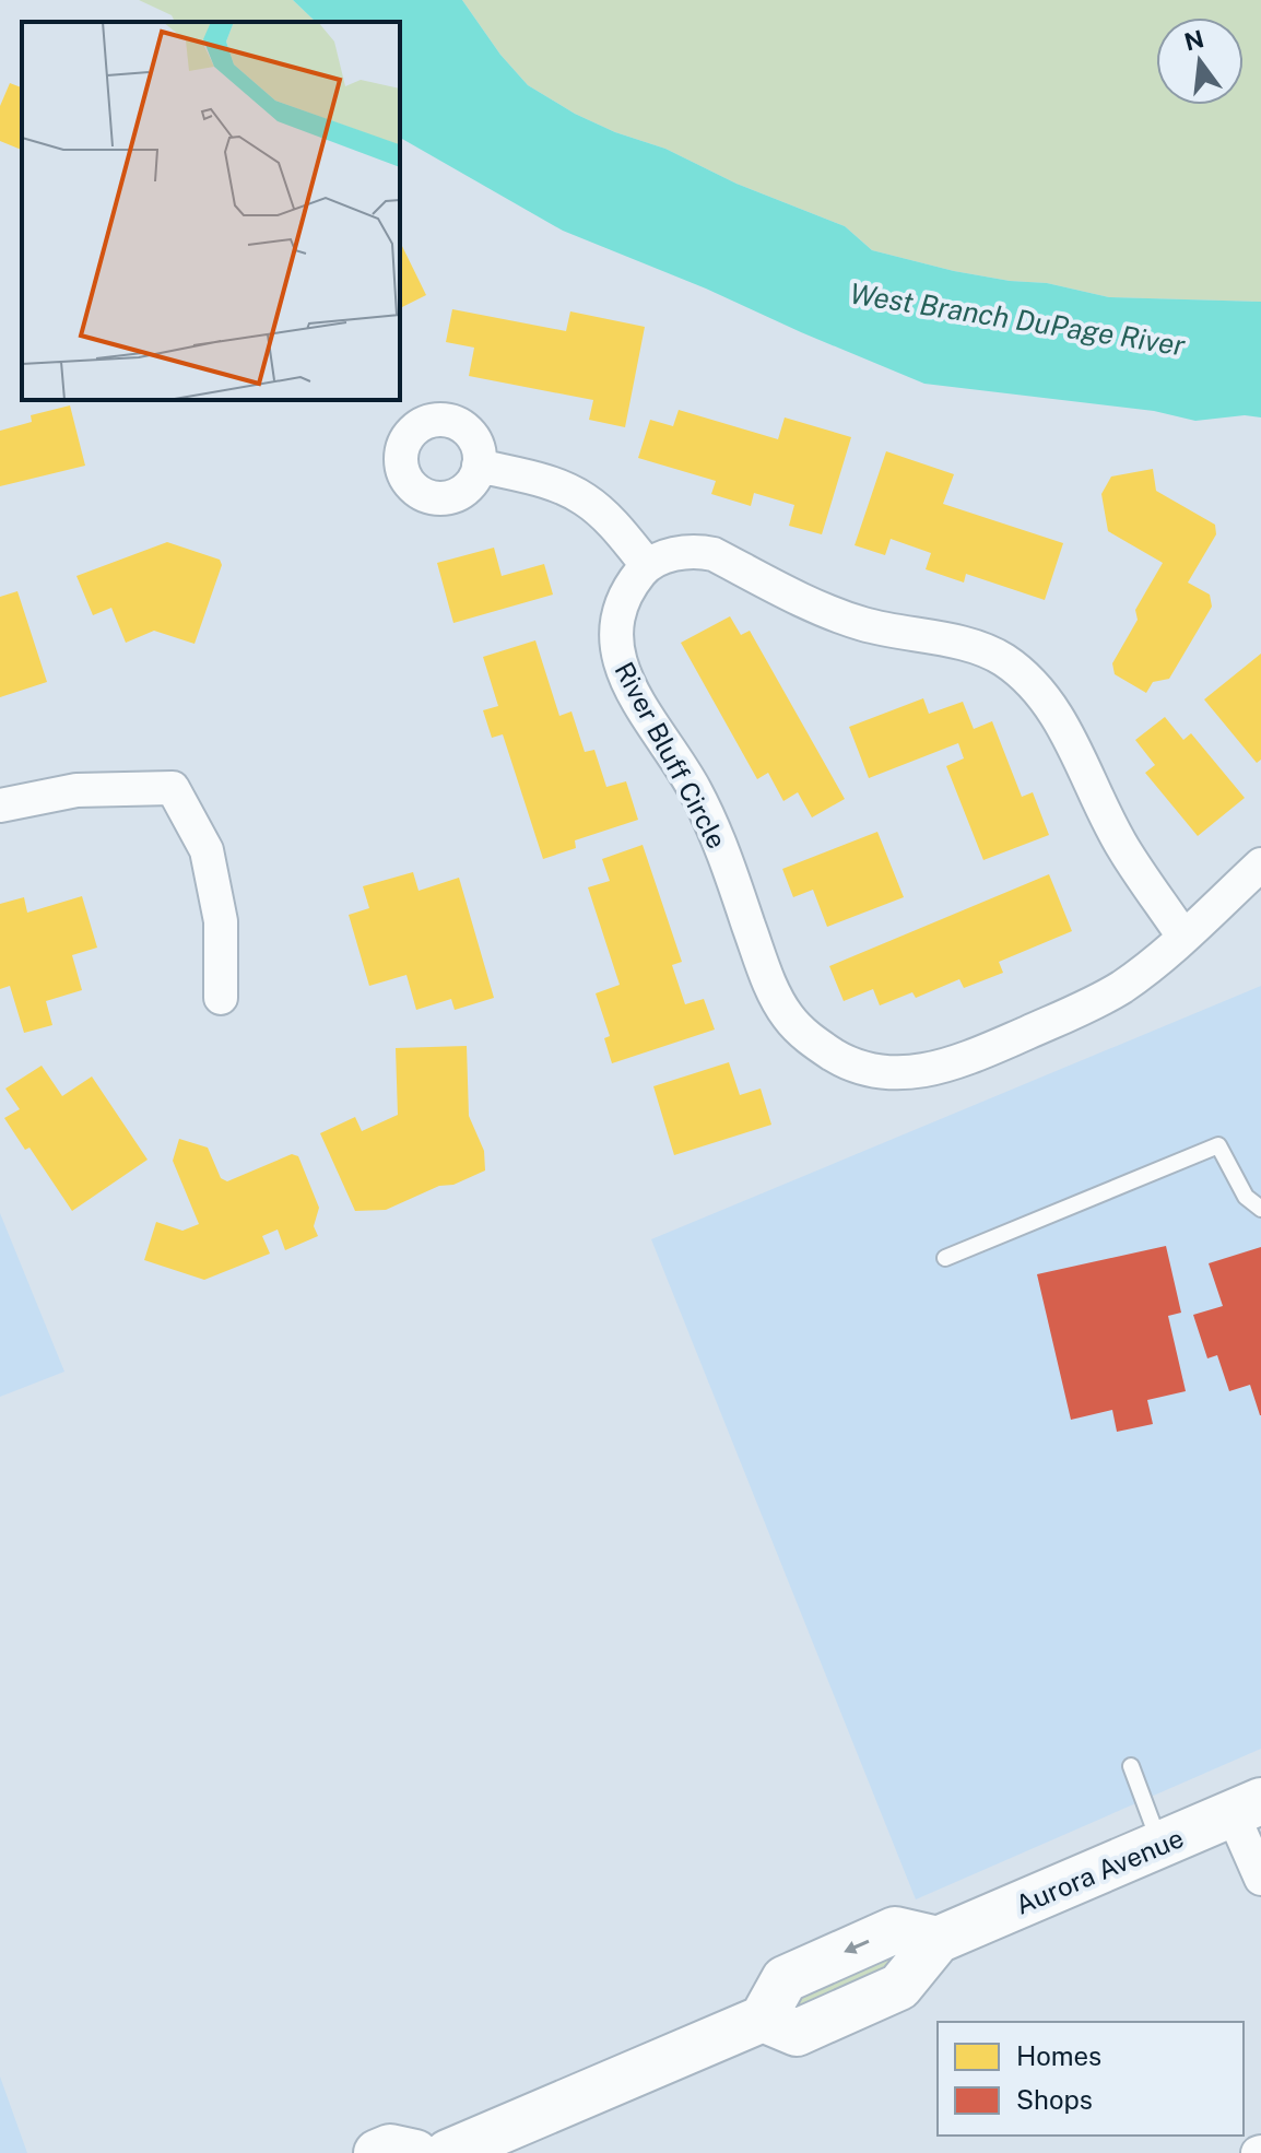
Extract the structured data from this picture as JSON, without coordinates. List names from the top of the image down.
{
  "streets": {
    "main road": ["Aurora Avenue"],
    "street": ["River Bluff Circle"]
  },
  "water": ["West Branch DuPage River"],
  "legend": ["Homes", "Shops"],
  "north": "top"
}
